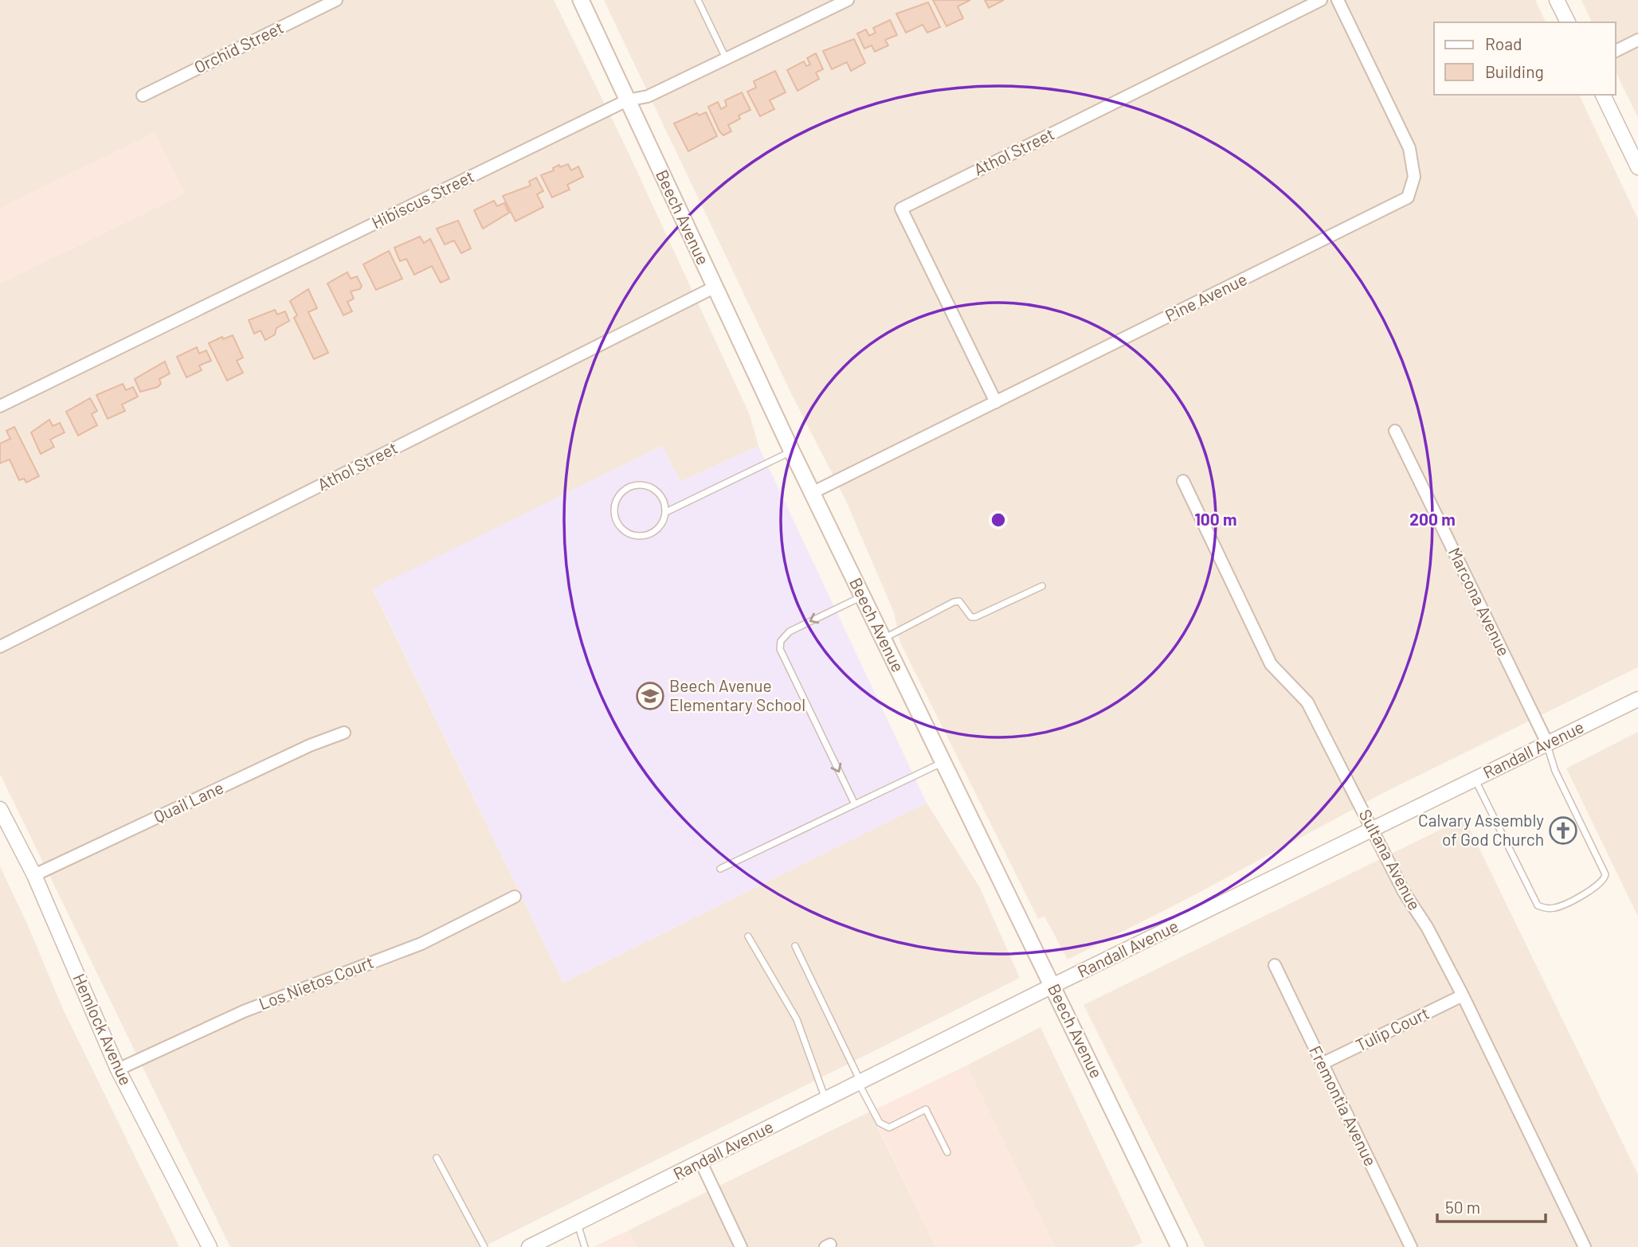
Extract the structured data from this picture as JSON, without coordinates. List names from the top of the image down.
{
  "streets": {
    "main road": ["Beech Avenue"],
    "street": [
      "Orchid Street",
      "Athol Street",
      "Hibiscus Street",
      "Pine Avenue",
      "Marcona Avenue",
      "Randall Avenue",
      "Quail Lane",
      "Sultana Avenue",
      "Los Nietos Court",
      "Hemlock Avenue",
      "Tulip Court",
      "Fremontia Avenue"
    ]
  },
  "crossings": [
    ["Athol Street", "Beech Avenue"],
    ["Athol Street", "Pine Avenue"],
    ["Hibiscus Street", "Beech Avenue"],
    ["Beech Avenue", "Pine Avenue"],
    ["Beech Avenue", "Randall Avenue"],
    ["Marcona Avenue", "Randall Avenue"],
    ["Randall Avenue", "Sultana Avenue"],
    ["Quail Lane", "Hemlock Avenue"],
    ["Sultana Avenue", "Tulip Court"],
    ["Los Nietos Court", "Hemlock Avenue"],
    ["Tulip Court", "Fremontia Avenue"]
  ],
  "places": {
    "school or university": ["Beech Avenue Elementary School"],
    "church": ["Calvary Assembly of God Church"]
  },
  "legend": ["Road", "Building"],
  "scale_bar": "50 m",
  "rings": ["100 m", "200 m"]
}
